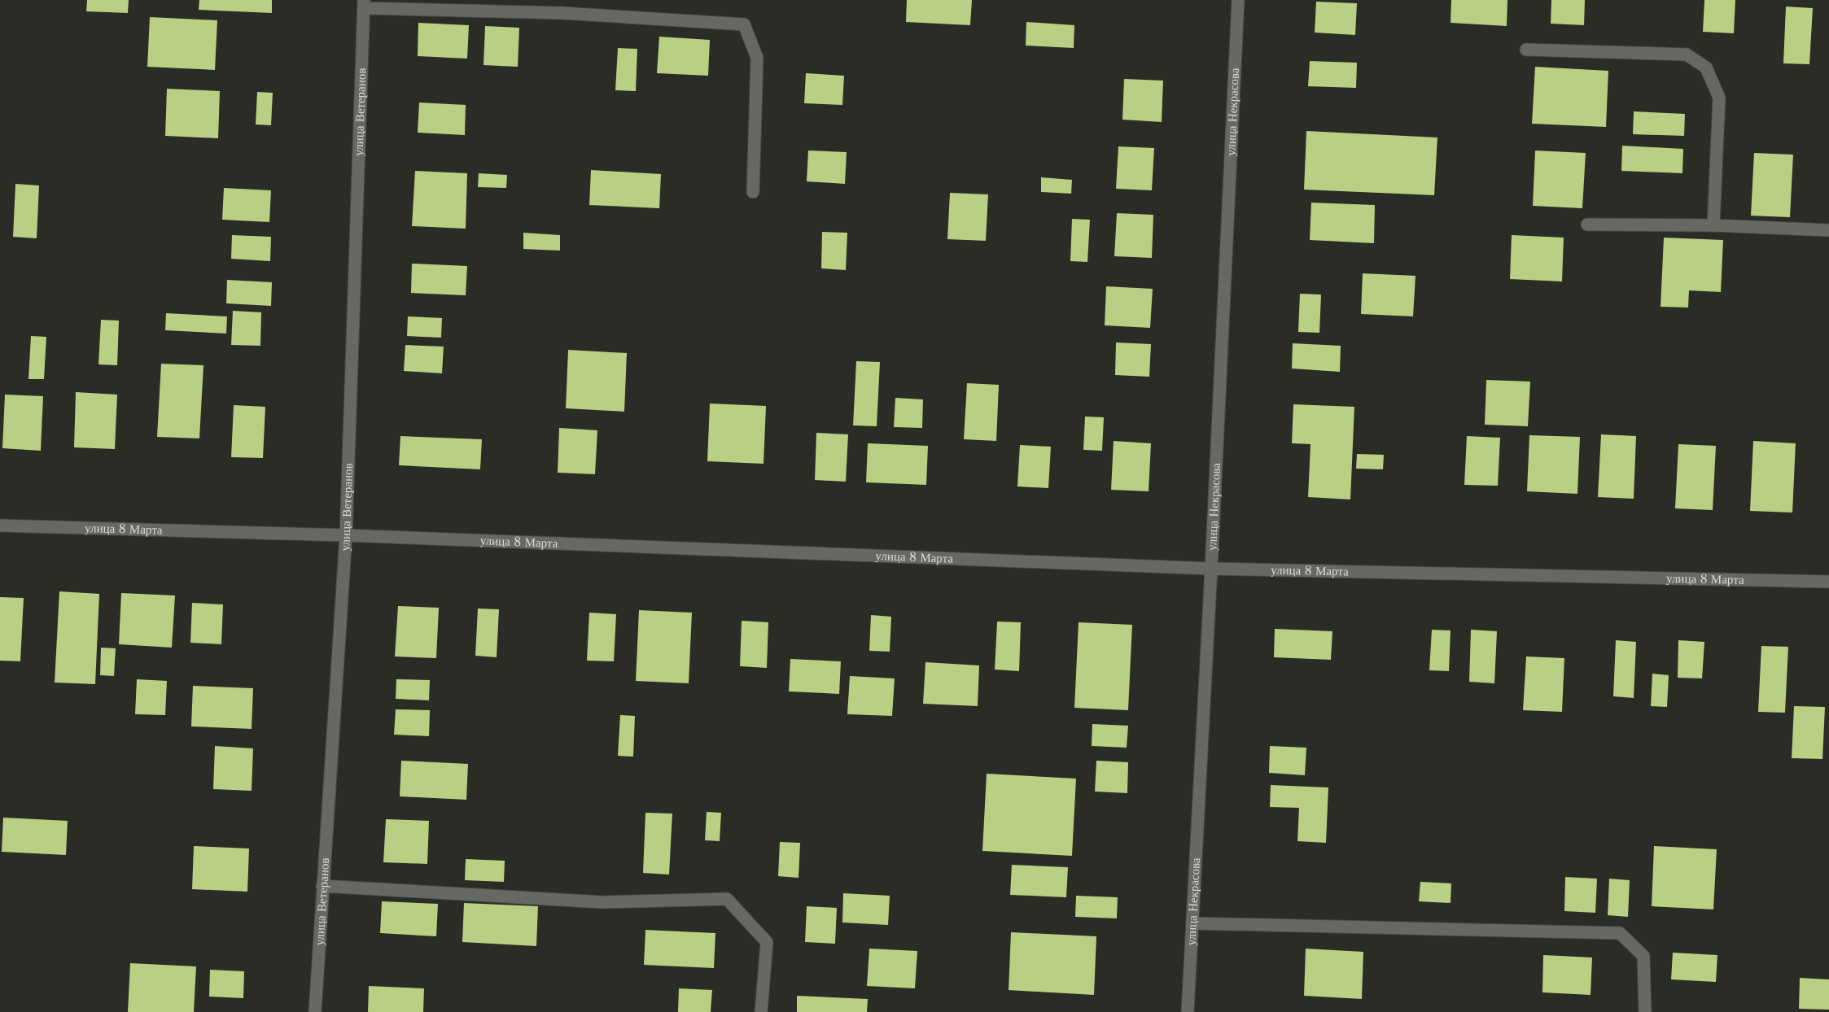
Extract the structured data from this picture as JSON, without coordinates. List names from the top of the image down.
{
  "streets": {
    "street": ["улица Ветеранов", "улица Некрасова", "улица 8 Марта"]
  },
  "crossings": [
    ["улица Ветеранов", "улица 8 Марта"],
    ["улица Некрасова", "улица 8 Марта"]
  ]
}
